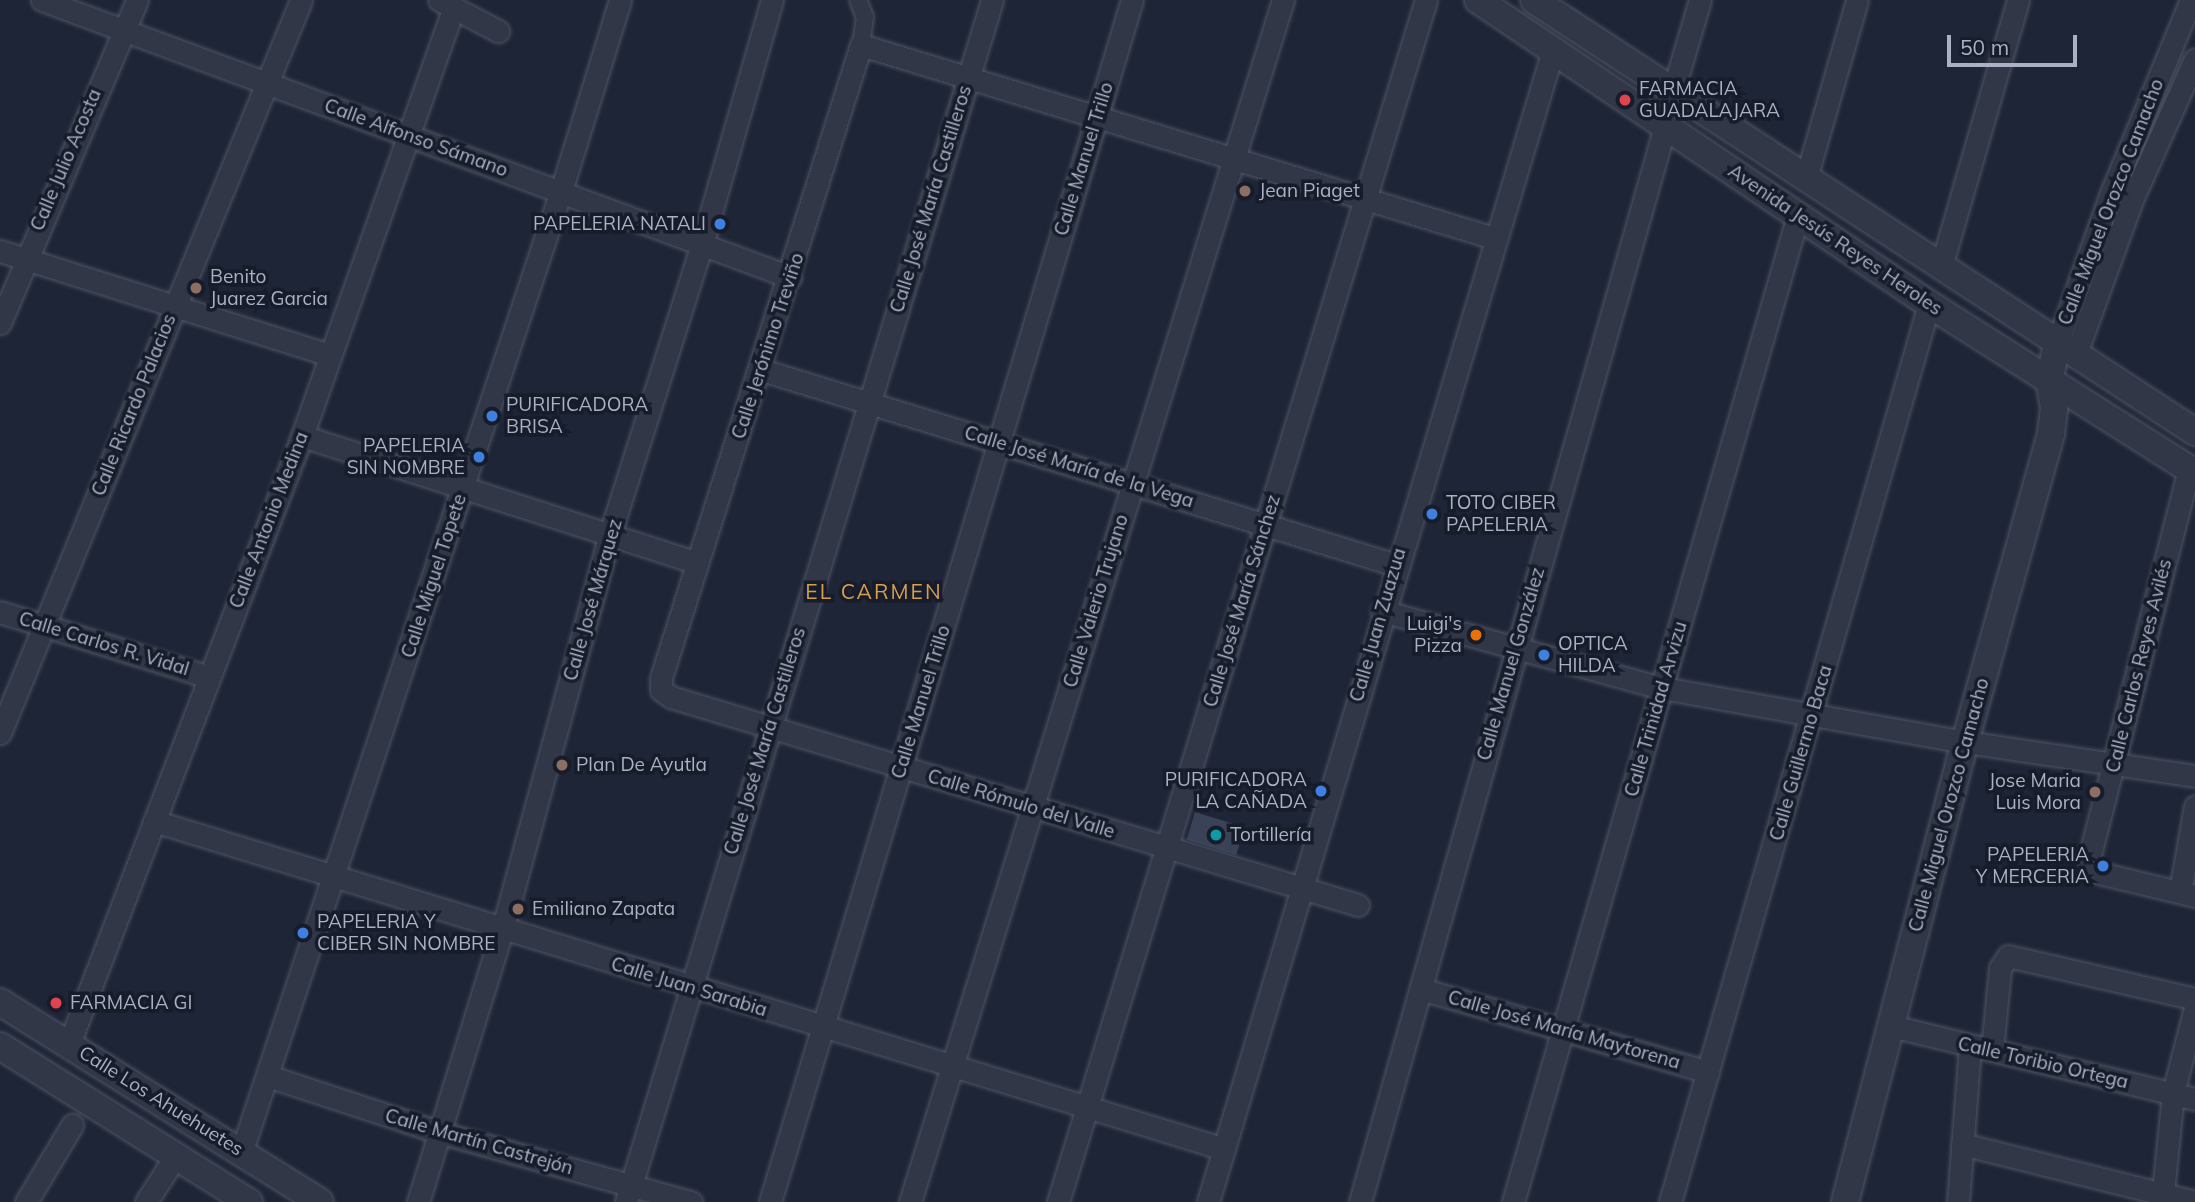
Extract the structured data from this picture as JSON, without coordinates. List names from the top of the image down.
{
  "streets": {
    "street": [
      "Calle Alfonso Sámano",
      "Calle Manuel Trillo",
      "Calle Julio Acosta",
      "Calle José María Castilleros",
      "Calle Miguel Orozco Camacho",
      "Avenida Jesús Reyes Heroles",
      "Calle Jerónimo Treviño",
      "Calle Ricardo Palacios",
      "Calle José María de la Vega",
      "Calle Antonio Medina",
      "Calle Miguel Topete",
      "Calle José Márquez",
      "Calle Valerio Trujano",
      "Calle José María Sánchez",
      "Calle Juan Zuazua",
      "Calle Carlos R. Vidal",
      "Calle Manuel González",
      "Calle Carlos Reyes Avilés",
      "Calle Trinidad Arvizu",
      "Calle Guillermo Baca",
      "Calle Rómulo del Valle",
      "Calle Juan Sarabia",
      "Calle José María Maytorena",
      "Calle Toribio Ortega",
      "Calle Los Ahuehuetes",
      "Calle Martín Castrejón"
    ]
  },
  "crossings": [
    ["Calle Alfonso Sámano", "Calle Julio Acosta"],
    ["Calle Alfonso Sámano", "Calle Jerónimo Treviño"],
    ["Calle Alfonso Sámano", "Calle Ricardo Palacios"],
    ["Calle Alfonso Sámano", "Calle Antonio Medina"],
    ["Calle Alfonso Sámano", "Calle Miguel Topete"],
    ["Calle Alfonso Sámano", "Calle José Márquez"],
    ["Calle Manuel Trillo", "Calle José María de la Vega"],
    ["Calle Manuel Trillo", "Calle Rómulo del Valle"],
    ["Calle Manuel Trillo", "Calle Juan Sarabia"],
    ["Calle José María Castilleros", "Calle José María de la Vega"],
    ["Calle José María Castilleros", "Calle Rómulo del Valle"],
    ["Calle José María Castilleros", "Calle Juan Sarabia"],
    ["Calle José María Castilleros", "Calle Martín Castrejón"],
    ["Calle Miguel Orozco Camacho", "Avenida Jesús Reyes Heroles"],
    ["Calle Miguel Orozco Camacho", "Calle Toribio Ortega"],
    ["Avenida Jesús Reyes Heroles", "Calle Juan Zuazua"],
    ["Avenida Jesús Reyes Heroles", "Calle Manuel González"],
    ["Avenida Jesús Reyes Heroles", "Calle Carlos Reyes Avilés"],
    ["Avenida Jesús Reyes Heroles", "Calle Trinidad Arvizu"],
    ["Avenida Jesús Reyes Heroles", "Calle Guillermo Baca"],
    ["Calle Jerónimo Treviño", "Calle José María de la Vega"],
    ["Calle Jerónimo Treviño", "Calle Rómulo del Valle"],
    ["Calle Ricardo Palacios", "Calle Carlos R. Vidal"],
    ["Calle José María de la Vega", "Calle Valerio Trujano"],
    ["Calle José María de la Vega", "Calle José María Sánchez"],
    ["Calle José María de la Vega", "Calle Juan Zuazua"],
    ["Calle Antonio Medina", "Calle Carlos R. Vidal"],
    ["Calle Antonio Medina", "Calle Juan Sarabia"],
    ["Calle Antonio Medina", "Calle Los Ahuehuetes"],
    ["Calle Miguel Topete", "Calle Juan Sarabia"],
    ["Calle Miguel Topete", "Calle Los Ahuehuetes"],
    ["Calle Miguel Topete", "Calle Martín Castrejón"],
    ["Calle José Márquez", "Calle Juan Sarabia"],
    ["Calle José Márquez", "Calle Martín Castrejón"],
    ["Calle Valerio Trujano", "Calle Rómulo del Valle"],
    ["Calle Valerio Trujano", "Calle Juan Sarabia"],
    ["Calle José María Sánchez", "Calle Rómulo del Valle"],
    ["Calle José María Sánchez", "Calle Juan Sarabia"],
    ["Calle Juan Zuazua", "Calle Rómulo del Valle"],
    ["Calle Juan Zuazua", "Calle Juan Sarabia"],
    ["Calle Manuel González", "Calle José María Maytorena"],
    ["Calle Trinidad Arvizu", "Calle José María Maytorena"],
    ["Calle Guillermo Baca", "Calle José María Maytorena"]
  ],
  "districts": ["EL CARMEN"],
  "places": [
    "FARMACIA GUADALAJARA",
    "Jean Piaget",
    "PAPELERIA NATALI",
    "Benito Juarez Garcia",
    "PURIFICADORA BRISA",
    "PAPELERIA SIN NOMBRE",
    "TOTO CIBER PAPELERIA",
    "Luigi's Pizza",
    "OPTICA HILDA",
    "Plan De Ayutla",
    "PURIFICADORA LA CAÑADA",
    "Jose Maria Luis Mora",
    "Tortillería",
    "PAPELERIA Y MERCERIA",
    "Emiliano Zapata",
    "PAPELERIA Y CIBER SIN NOMBRE",
    "FARMACIA GI"
  ],
  "scale_bar": "50 m"
}
